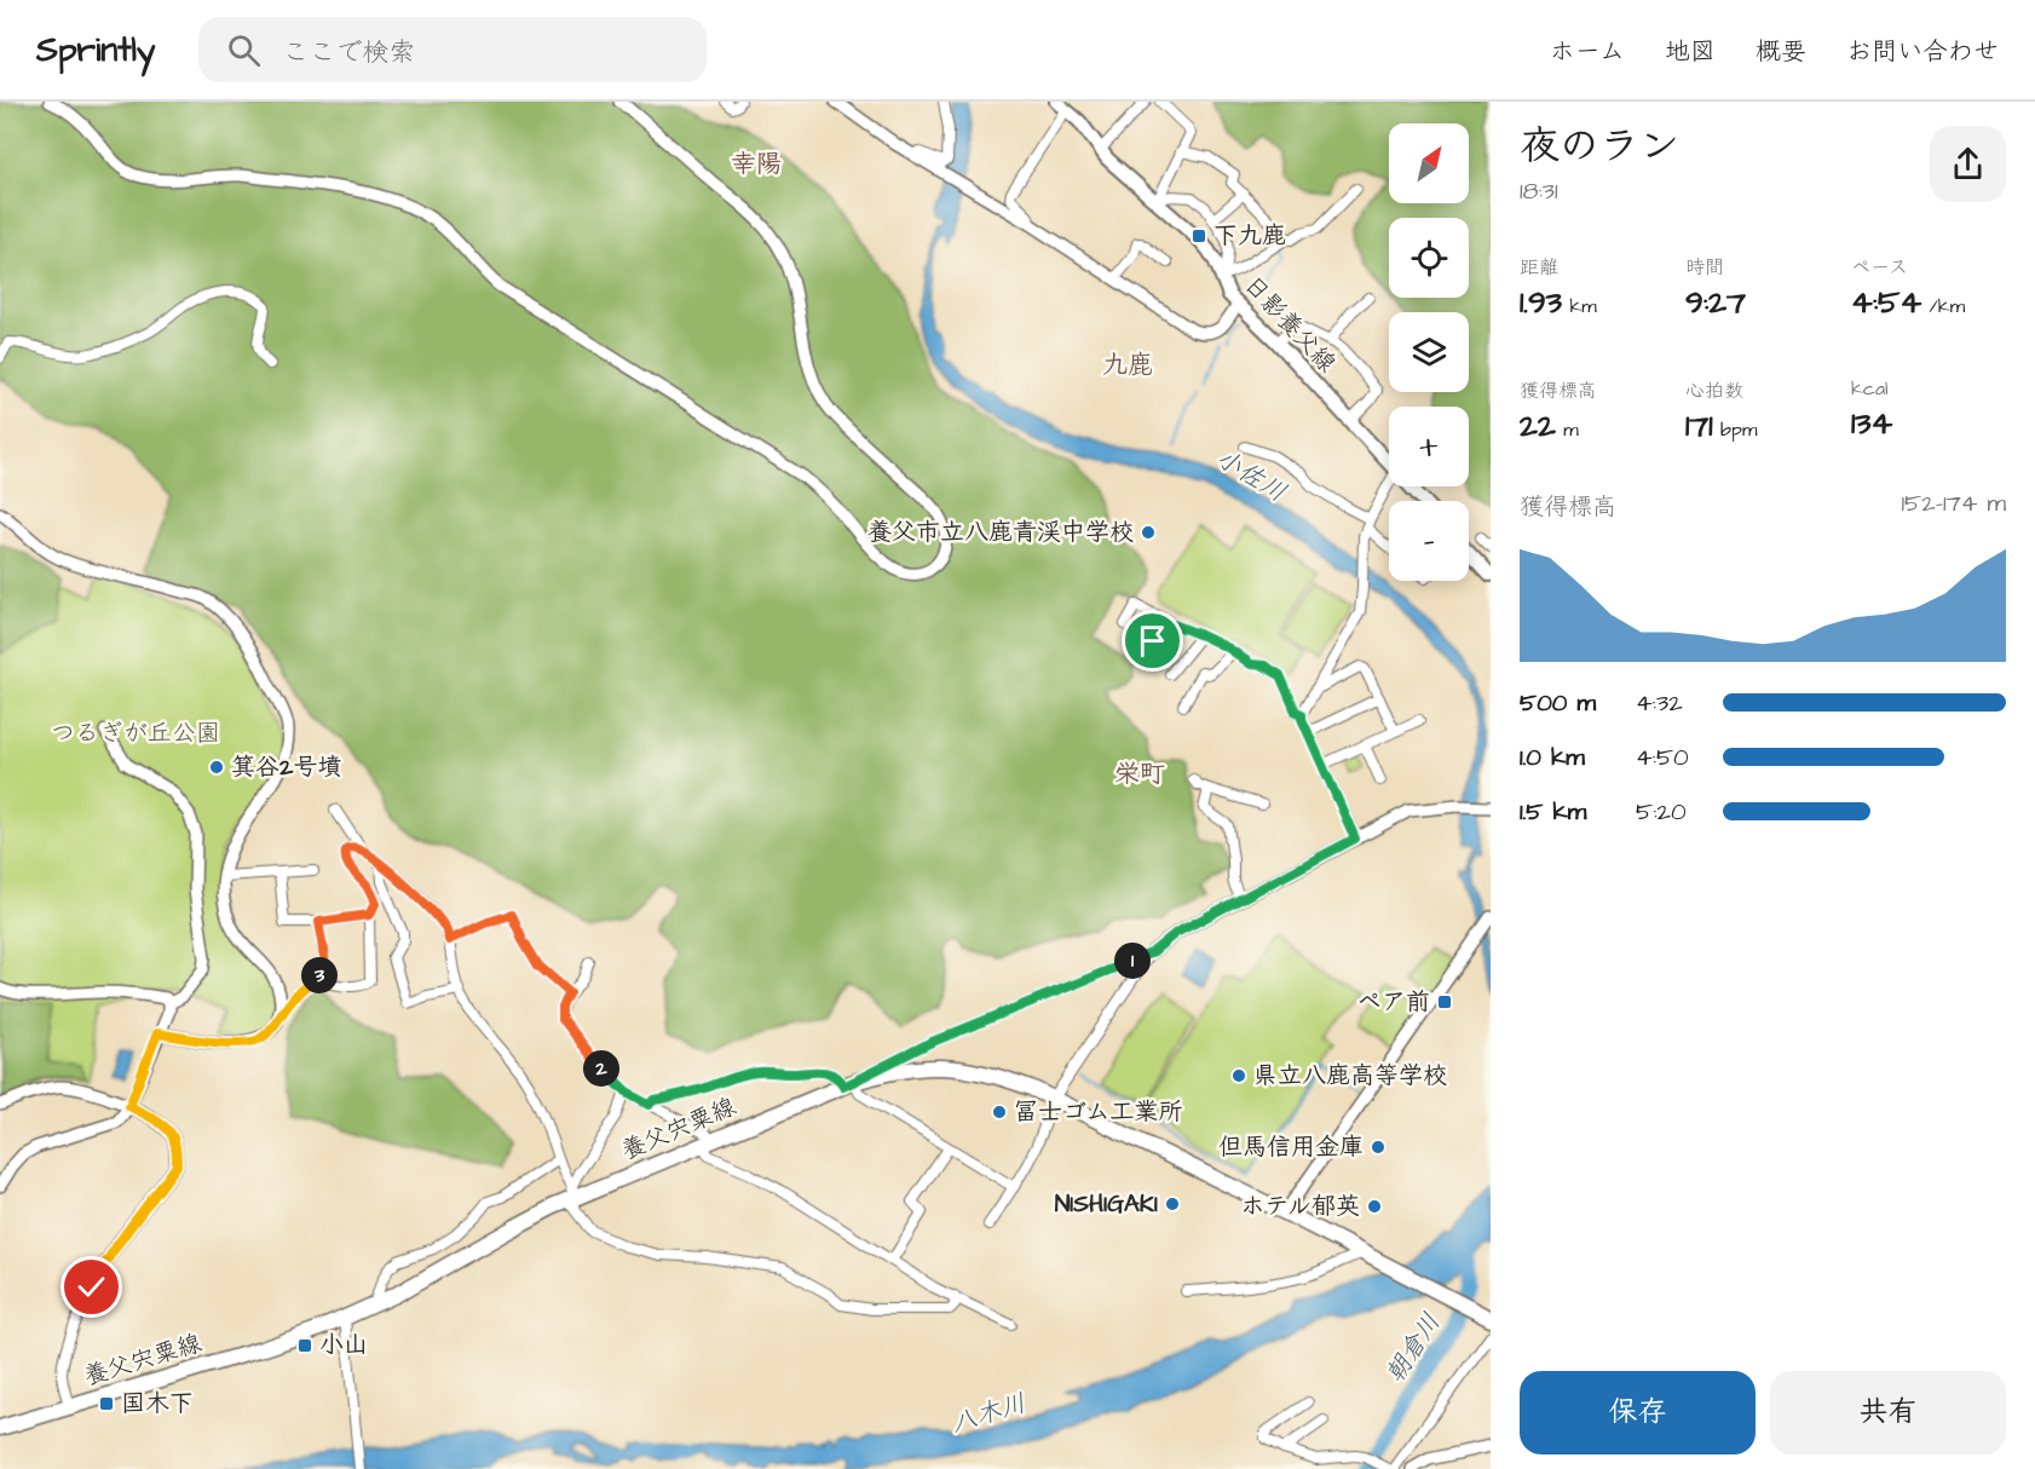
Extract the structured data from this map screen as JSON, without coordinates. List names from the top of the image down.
{
  "streets": {
    "main road": ["日影養父線", "養父宍粟線"]
  },
  "districts": ["幸陽", "九鹿", "栄町"],
  "water": ["小佐川", "朝倉川", "八木川"],
  "parks": ["つるぎが丘公園"],
  "places": {
    "transit": [
      "下九鹿",
      "ペア前",
      "小山",
      "国木下"
    ],
    "other": [
      "養父市立八鹿青渓中学校",
      "箕谷2号墳",
      "県立八鹿高等学校",
      "冨士ゴム工業所",
      "但馬信用金庫",
      "NISHIGAKI",
      "ホテル郁英"
    ]
  },
  "north": "top right",
  "page": {
    "header": "Sprintly",
    "search": "ここで検索",
    "nav": [
      "ホーム",
      "地図",
      "概要",
      "お問い合わせ"
    ],
    "heading": ["夜のラン", "18:31"],
    "map_buttons": ["+", "−"],
    "stats": [
      ["距離", "1.93 km"],
      ["時間", "9:27"],
      ["ペース", "4:54 /km"],
      ["獲得標高", "22 m"],
      ["心拍数", "171 bpm"],
      ["kcal", "134"]
    ],
    "chart": ["獲得標高", "152–174 m"],
    "list": [
      {
        "name": "500 m",
        "note": "4:32"
      },
      {
        "name": "1.0 km",
        "note": "4:50"
      },
      {
        "name": "1.5 km",
        "note": "5:20"
      }
    ],
    "pins": ["1", "3", "2"],
    "buttons": ["保存", "共有"]
  }
}
